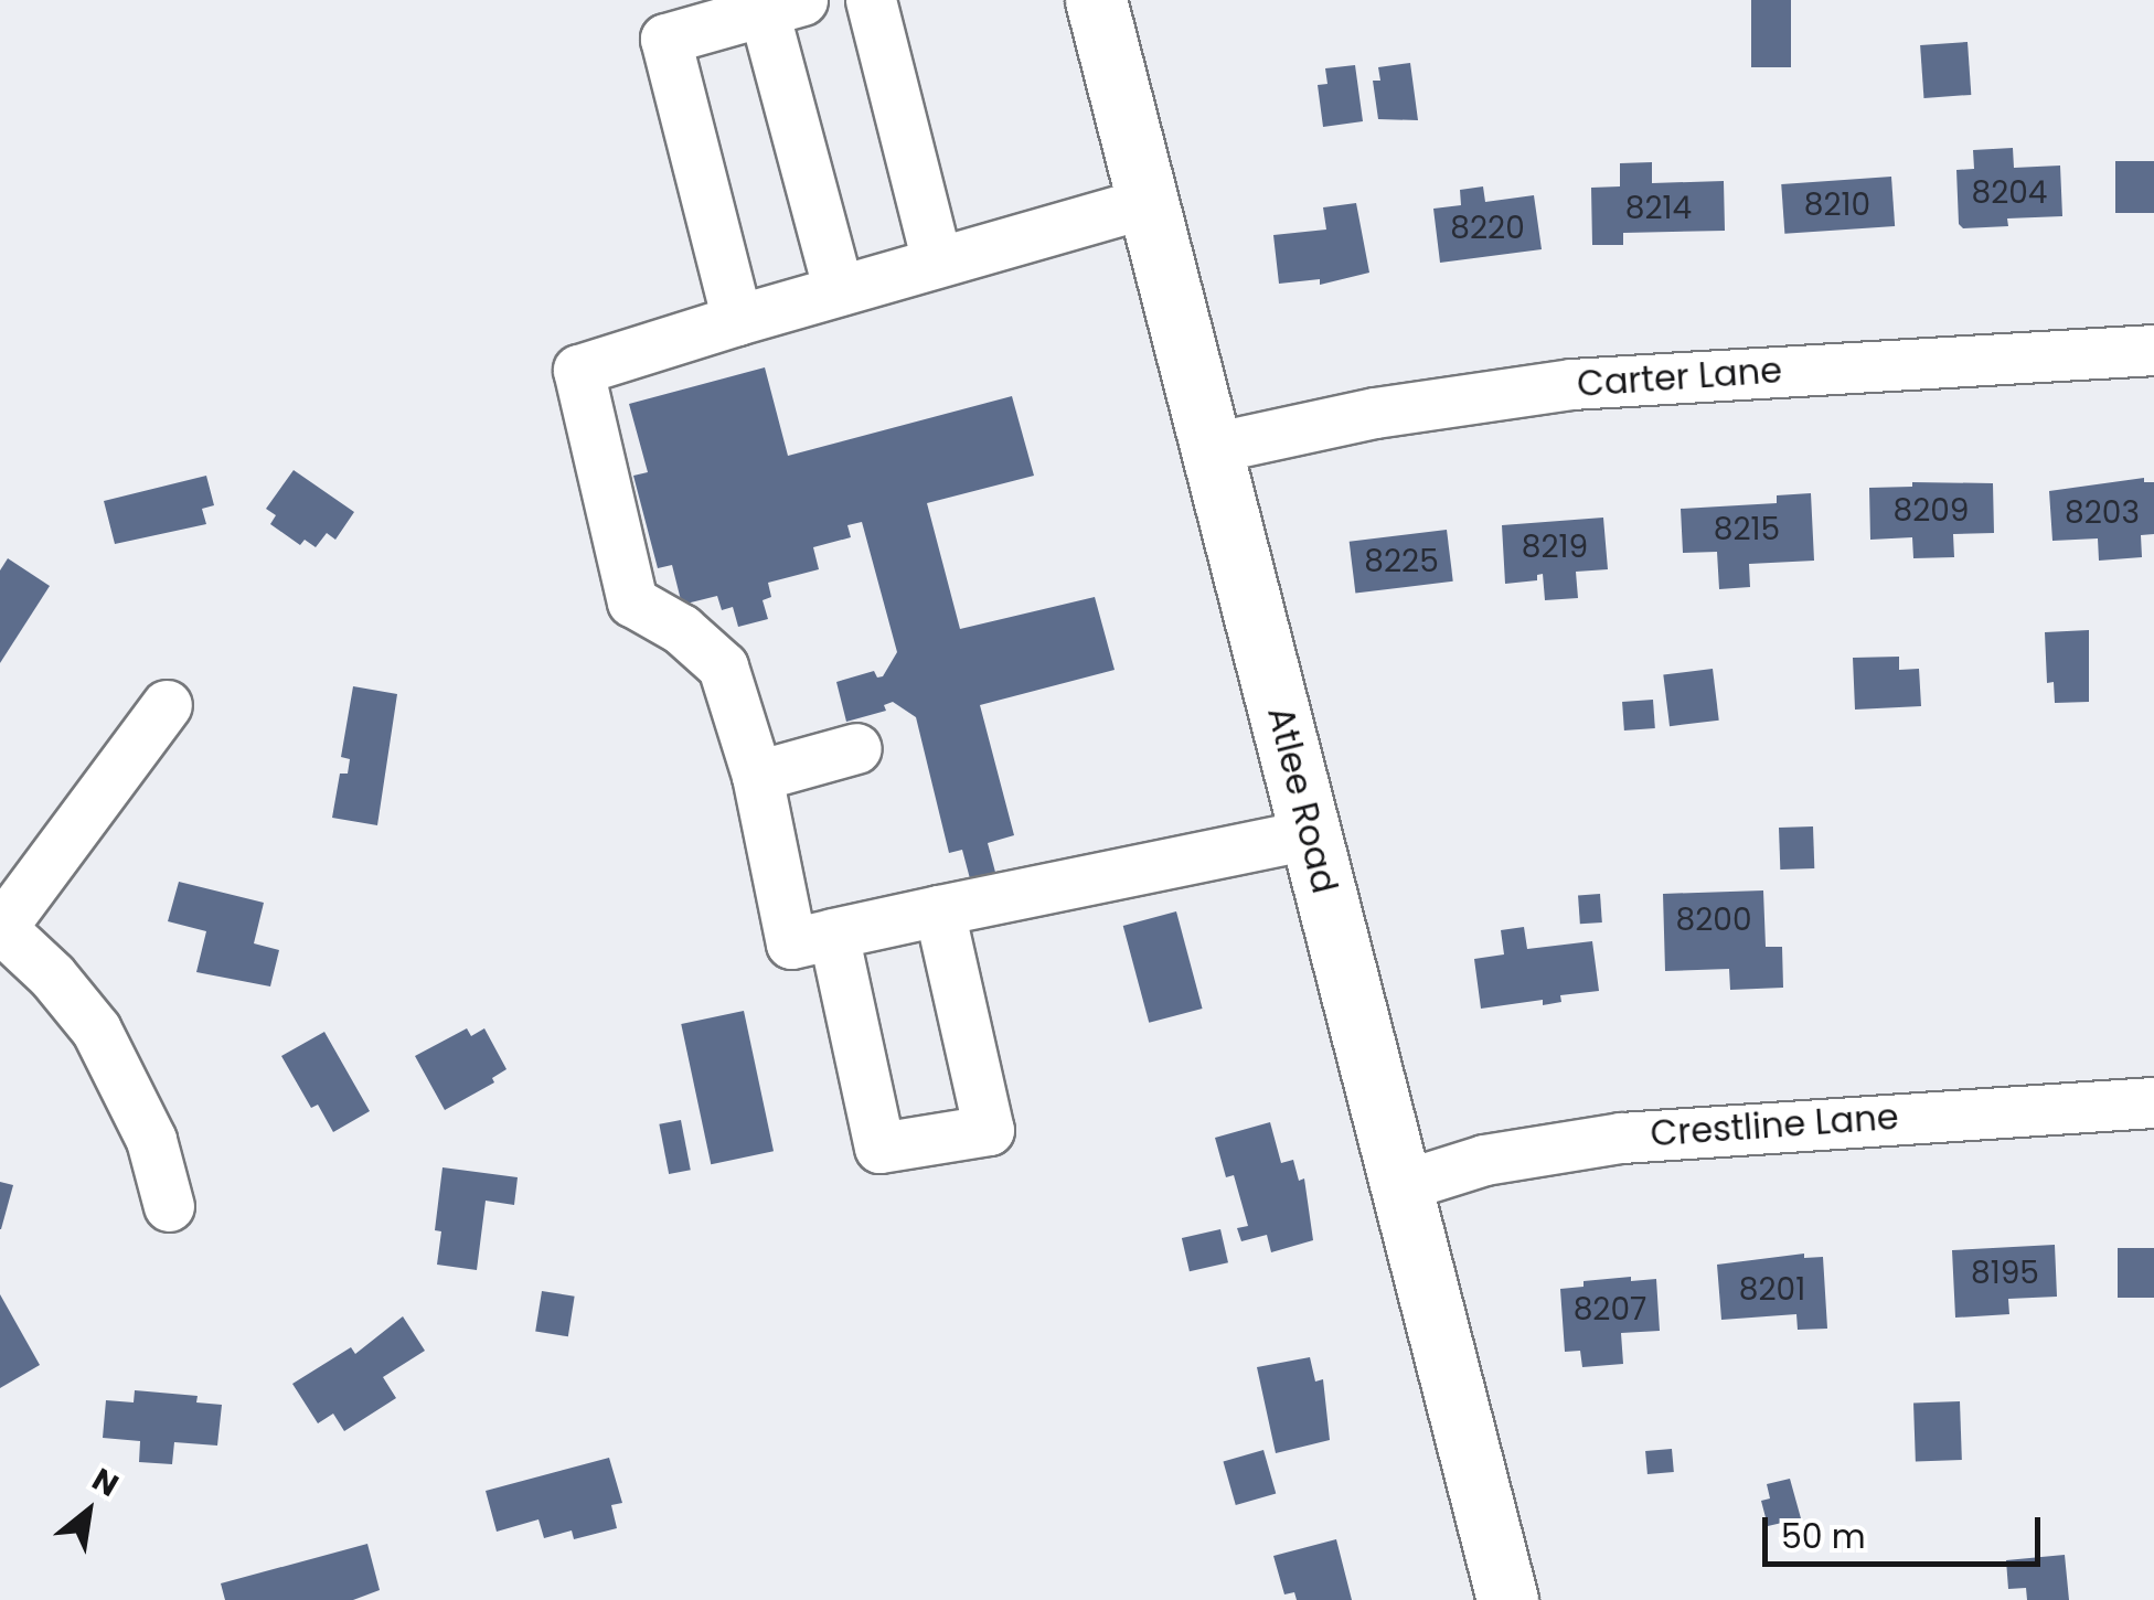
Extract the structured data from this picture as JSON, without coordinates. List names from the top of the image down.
{
  "streets": {
    "main road": ["Atlee Road"],
    "street": ["Carter Lane", "Crestline Lane"]
  },
  "crossings": [
    ["Carter Lane", "Atlee Road"],
    ["Atlee Road", "Crestline Lane"]
  ],
  "house_numbers": [
    "8204",
    "8210",
    "8214",
    "8220",
    "8209",
    "8203",
    "8215",
    "8219",
    "8225",
    "8200",
    "8195",
    "8201",
    "8207"
  ],
  "scale_bar": "50 m",
  "north": "top right"
}
